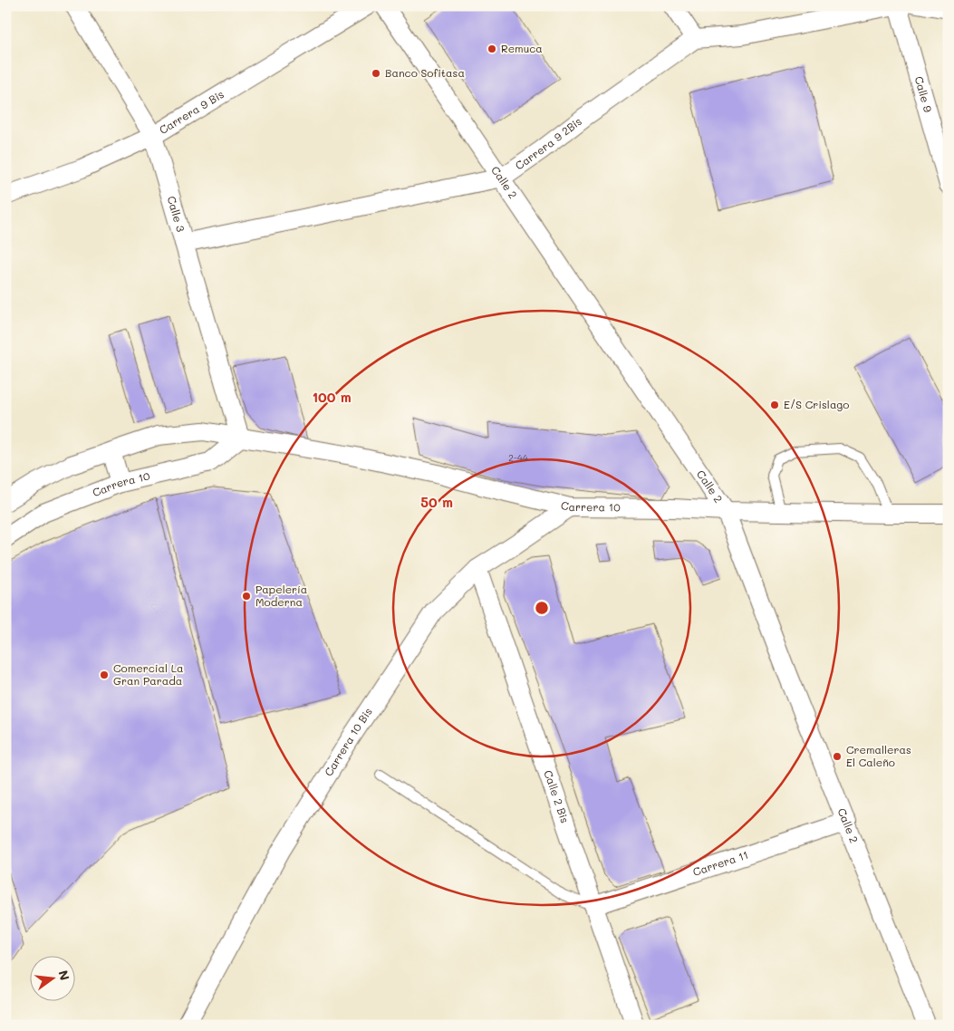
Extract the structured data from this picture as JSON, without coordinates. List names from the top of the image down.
{
  "streets": {
    "street": [
      "Calle 9",
      "Carrera 9 Bis",
      "Carrera 9 2Bis",
      "Calle 2",
      "Calle 3",
      "Carrera 10",
      "Carrera 10 Bis",
      "Calle 2 Bis",
      "Carrera 11"
    ]
  },
  "crossings": [
    ["Carrera 9 Bis", "Calle 3"],
    ["Carrera 9 2Bis", "Calle 2"],
    ["Carrera 9 2Bis", "Calle 3"],
    ["Calle 2", "Carrera 10"],
    ["Calle 2", "Carrera 11"],
    ["Calle 3", "Carrera 10"],
    ["Carrera 10", "Carrera 10 Bis"],
    ["Carrera 10 Bis", "Calle 2 Bis"],
    ["Calle 2 Bis", "Carrera 11"]
  ],
  "places": [
    "Remuca",
    "Banco Sofitasa",
    "E/S Crislago",
    "Papelería Moderna",
    "Comercial La Gran Parada",
    "Cremalleras El Caleño"
  ],
  "house_numbers": ["2-44"],
  "north": "right",
  "rings": ["100 m", "50 m"]
}
